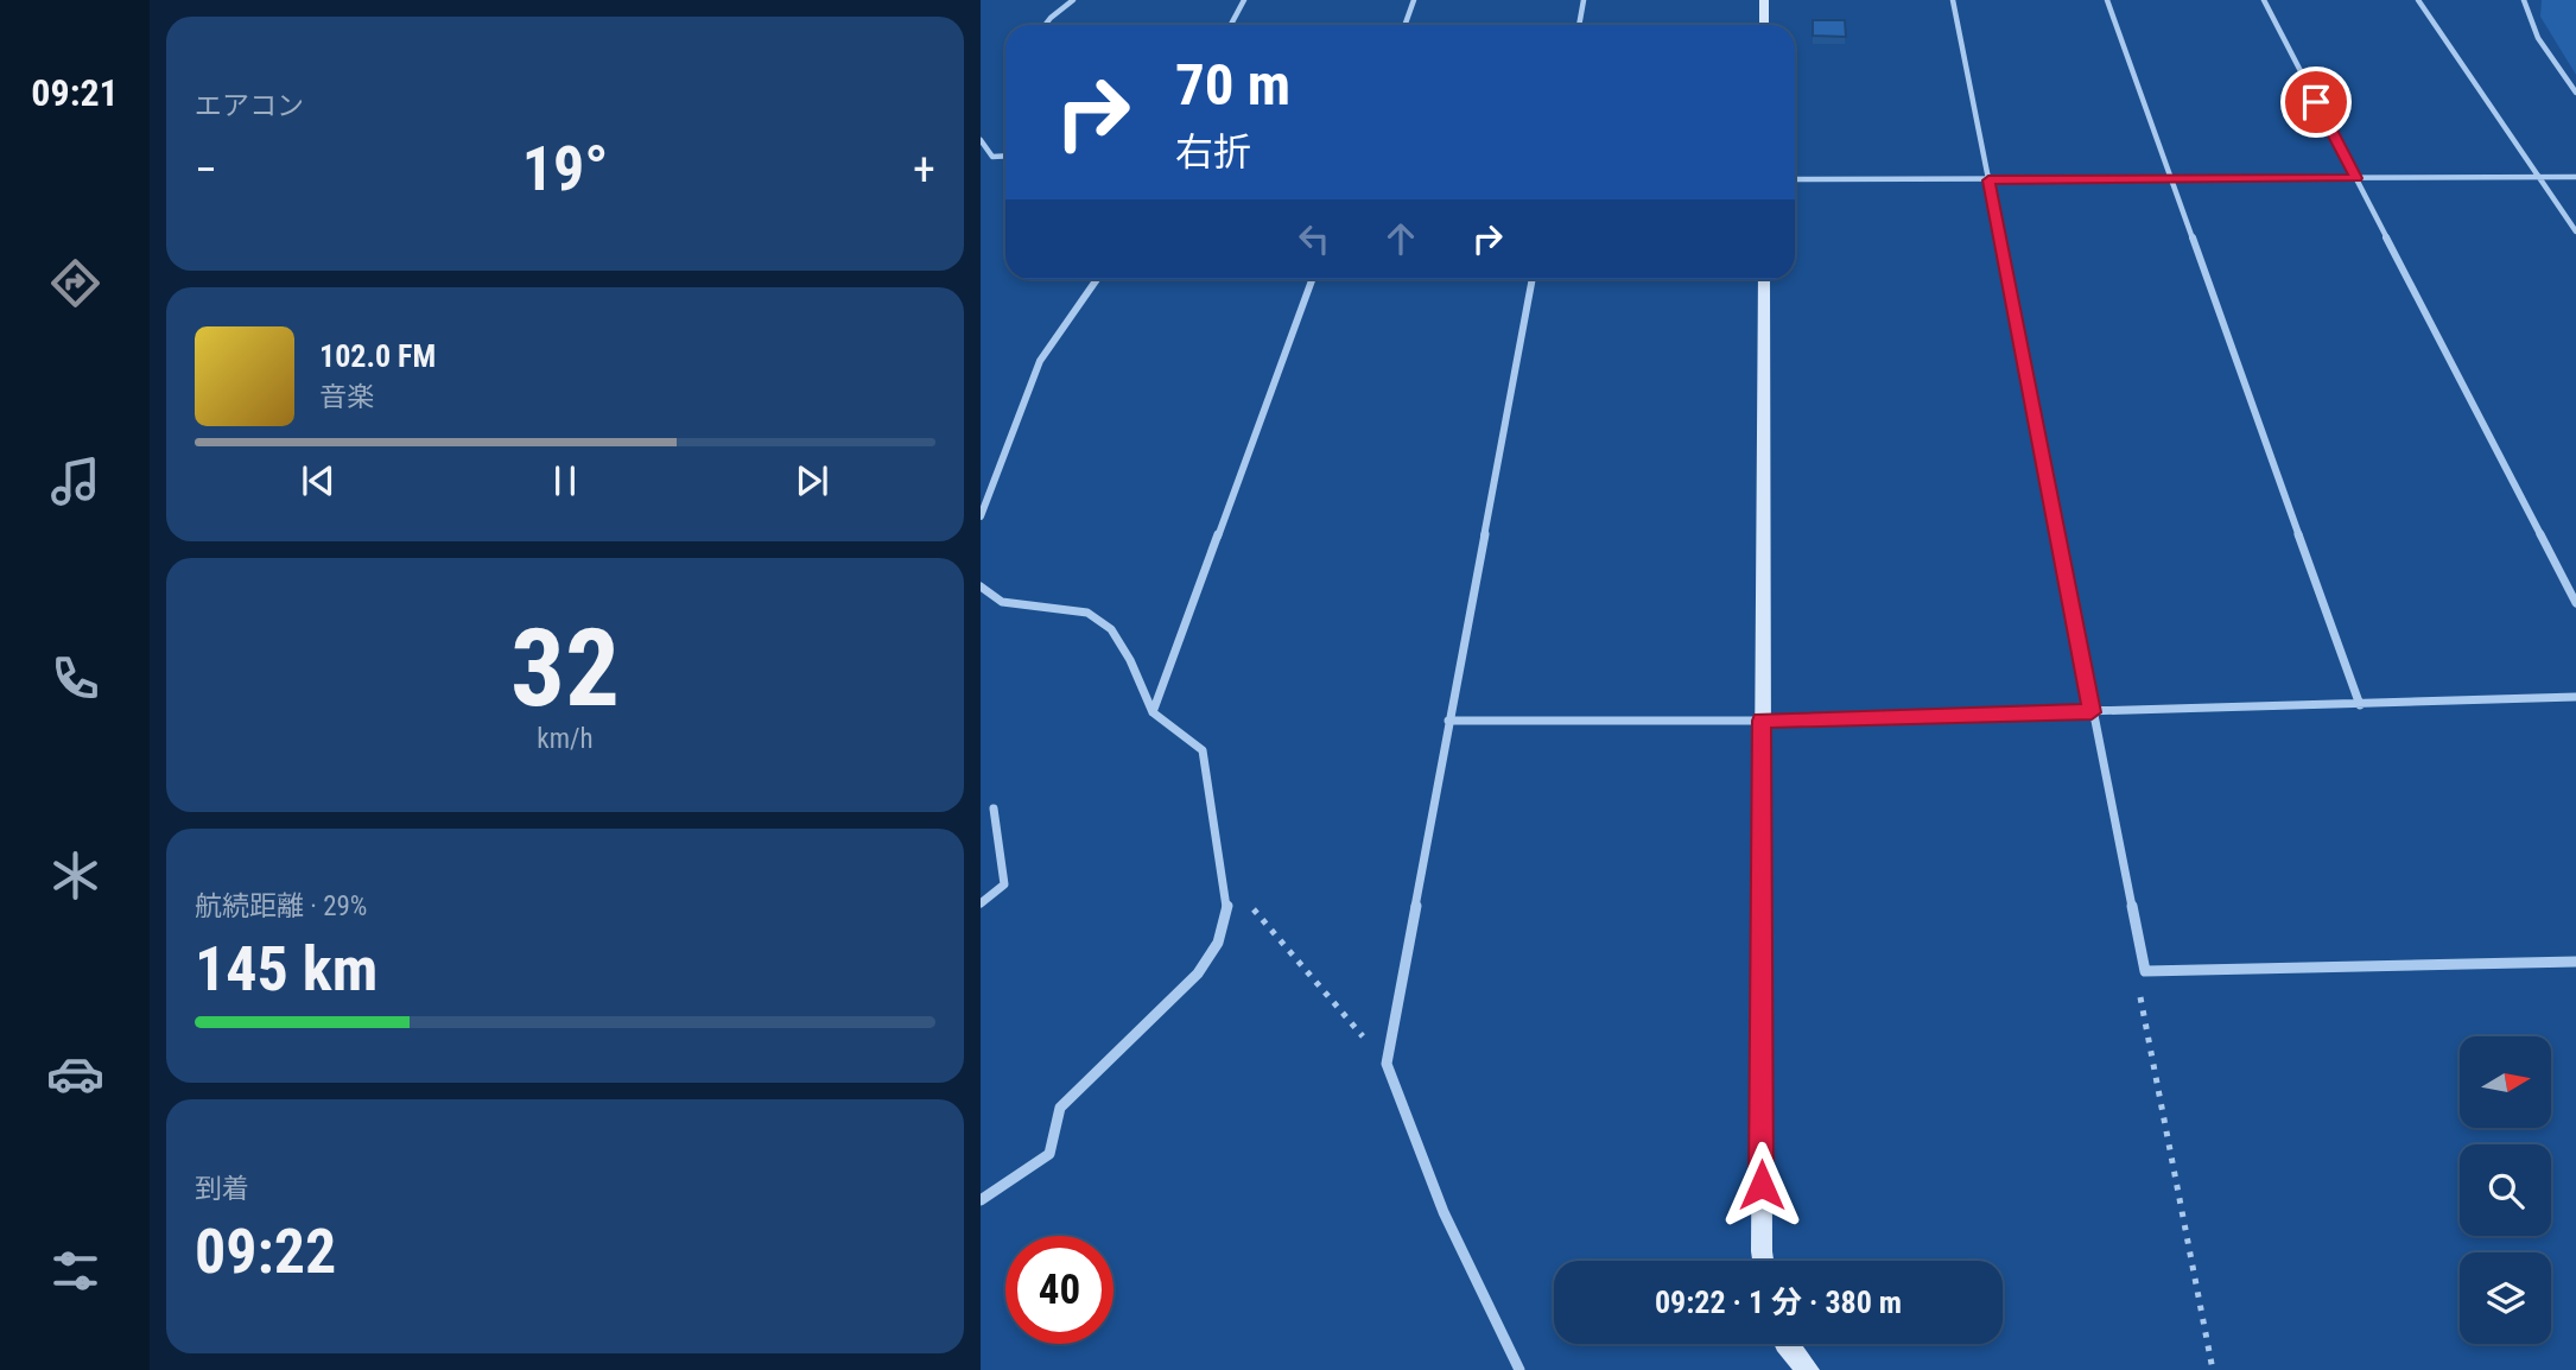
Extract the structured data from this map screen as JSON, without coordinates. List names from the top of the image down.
{
  "north": "right",
  "page": {
    "tabs": "09:21",
    "tile": [
      "エアコン",
      ["32", "km/h"],
      ["航続距離 · 29%", "145 km"],
      ["到着", "09:22"]
    ],
    "turn": ["70 m", "右折"],
    "heat": ["−", "19°", "+"],
    "song": ["102.0 FM", "音楽"],
    "limit": "40",
    "trip": "09:22 · 1 分 · 380 m"
  }
}
